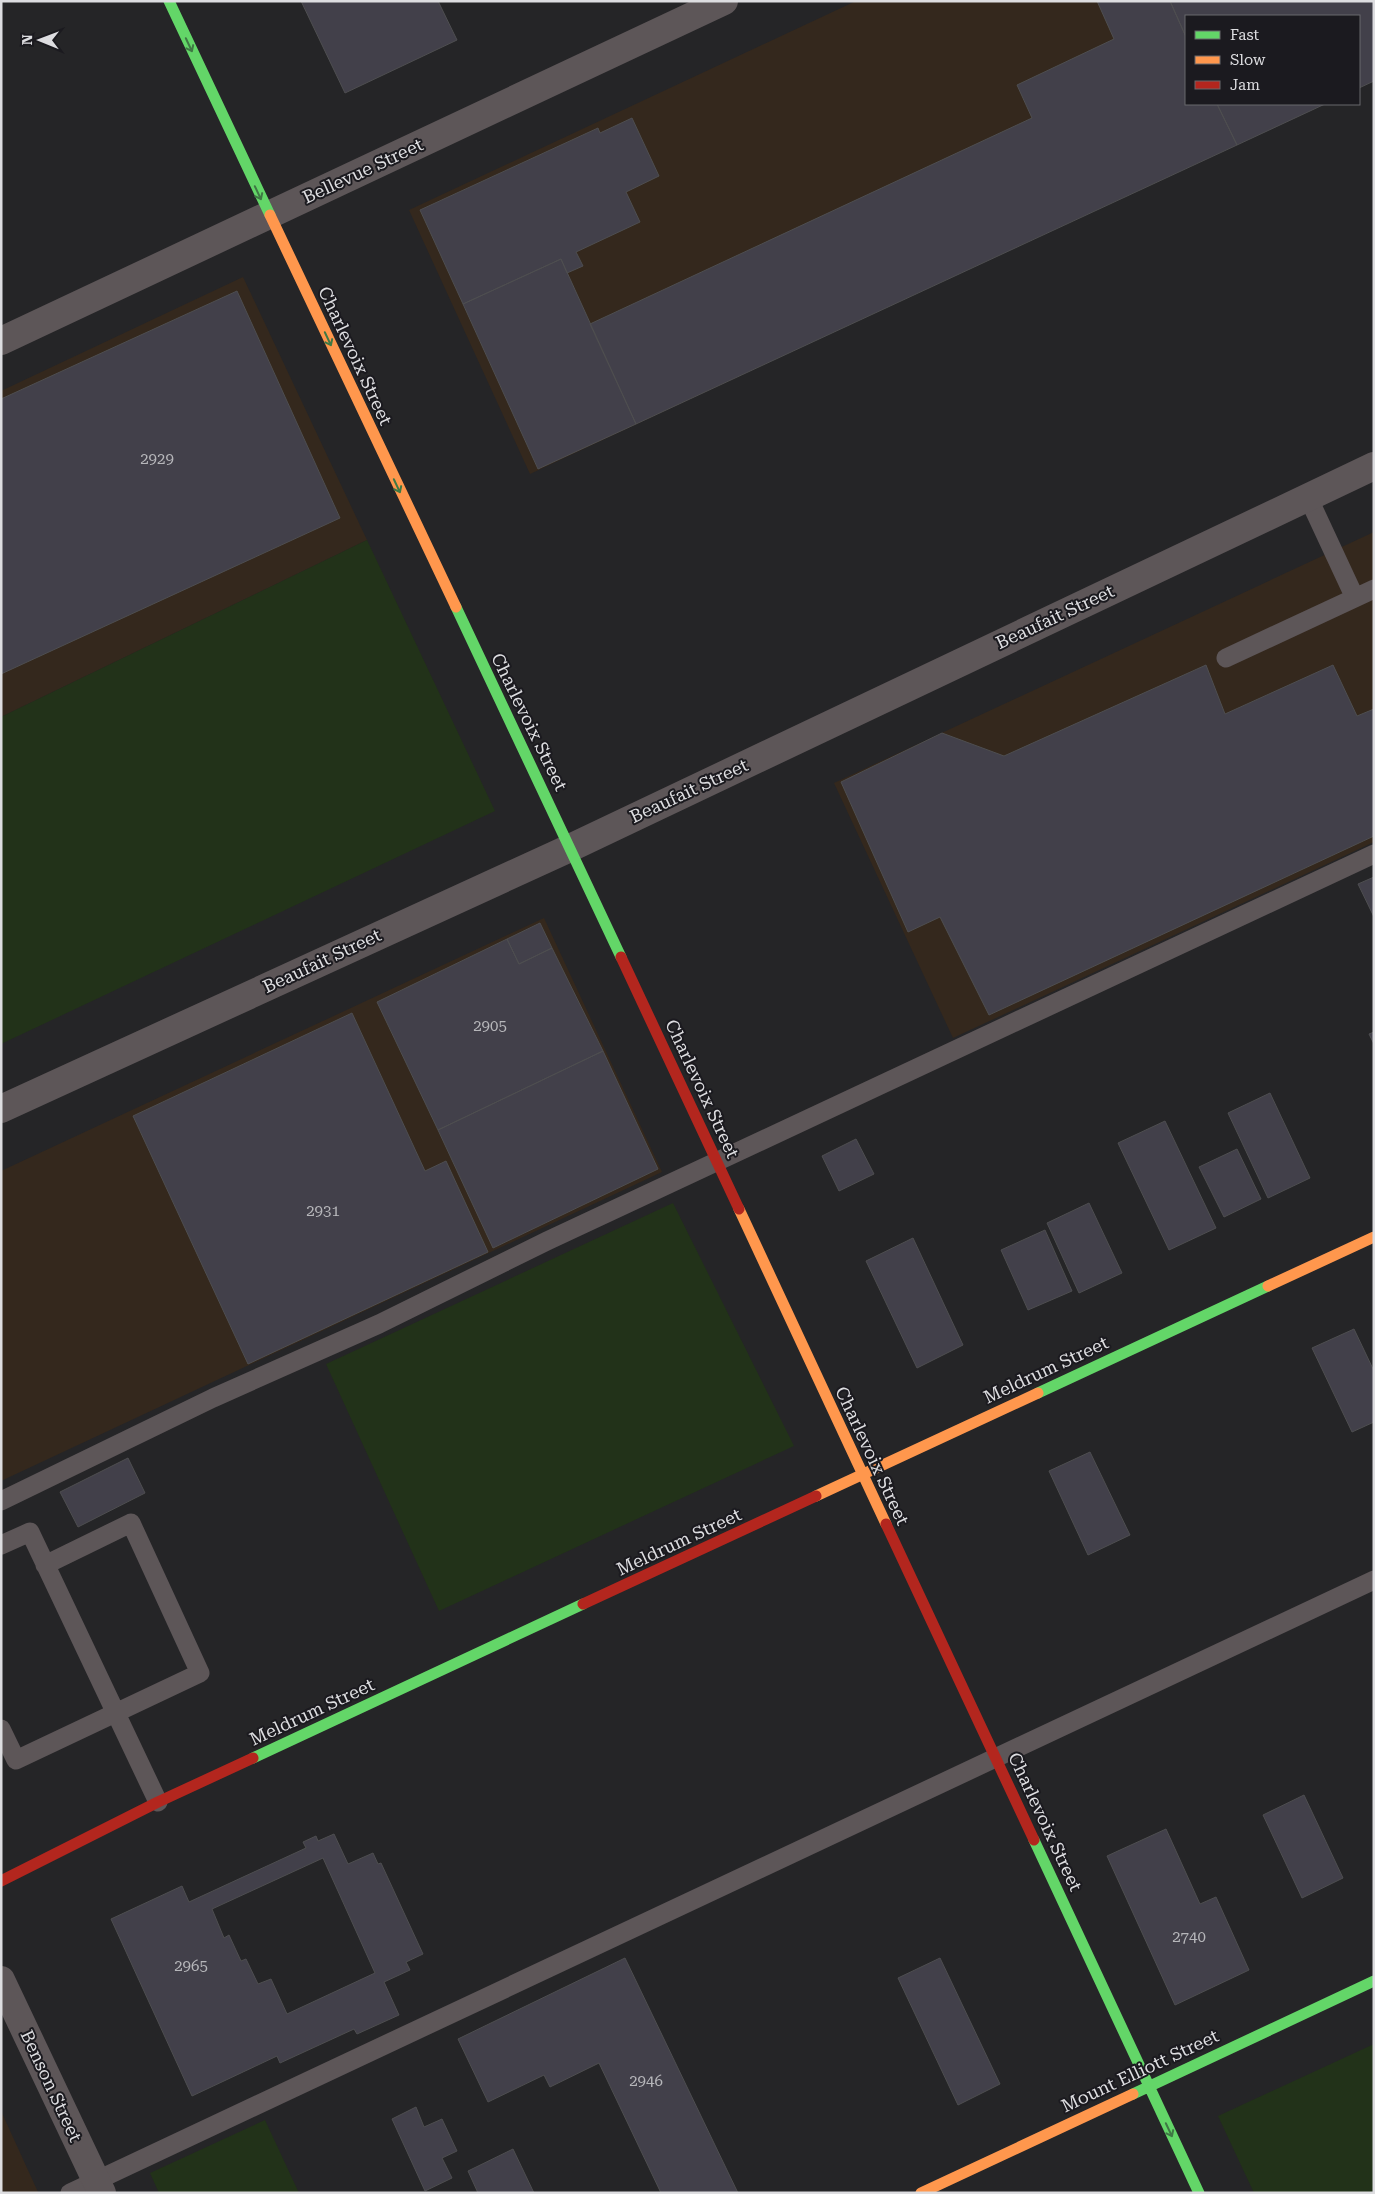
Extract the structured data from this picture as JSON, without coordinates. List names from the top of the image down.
{
  "streets": {
    "street": [
      "Bellevue Street",
      "Charlevoix Street",
      "Beaufait Street",
      "Meldrum Street",
      "Mount Elliott Street",
      "Benson Street"
    ]
  },
  "crossings": [
    ["Bellevue Street", "Charlevoix Street"],
    ["Charlevoix Street", "Beaufait Street"],
    ["Charlevoix Street", "Meldrum Street"],
    ["Charlevoix Street", "Mount Elliott Street"]
  ],
  "one_way": ["Charlevoix Street"],
  "house_numbers": [
    "2929",
    "2905",
    "2931",
    "2740",
    "2965",
    "2946"
  ],
  "legend": ["Fast", "Slow", "Jam"],
  "north": "left"
}
